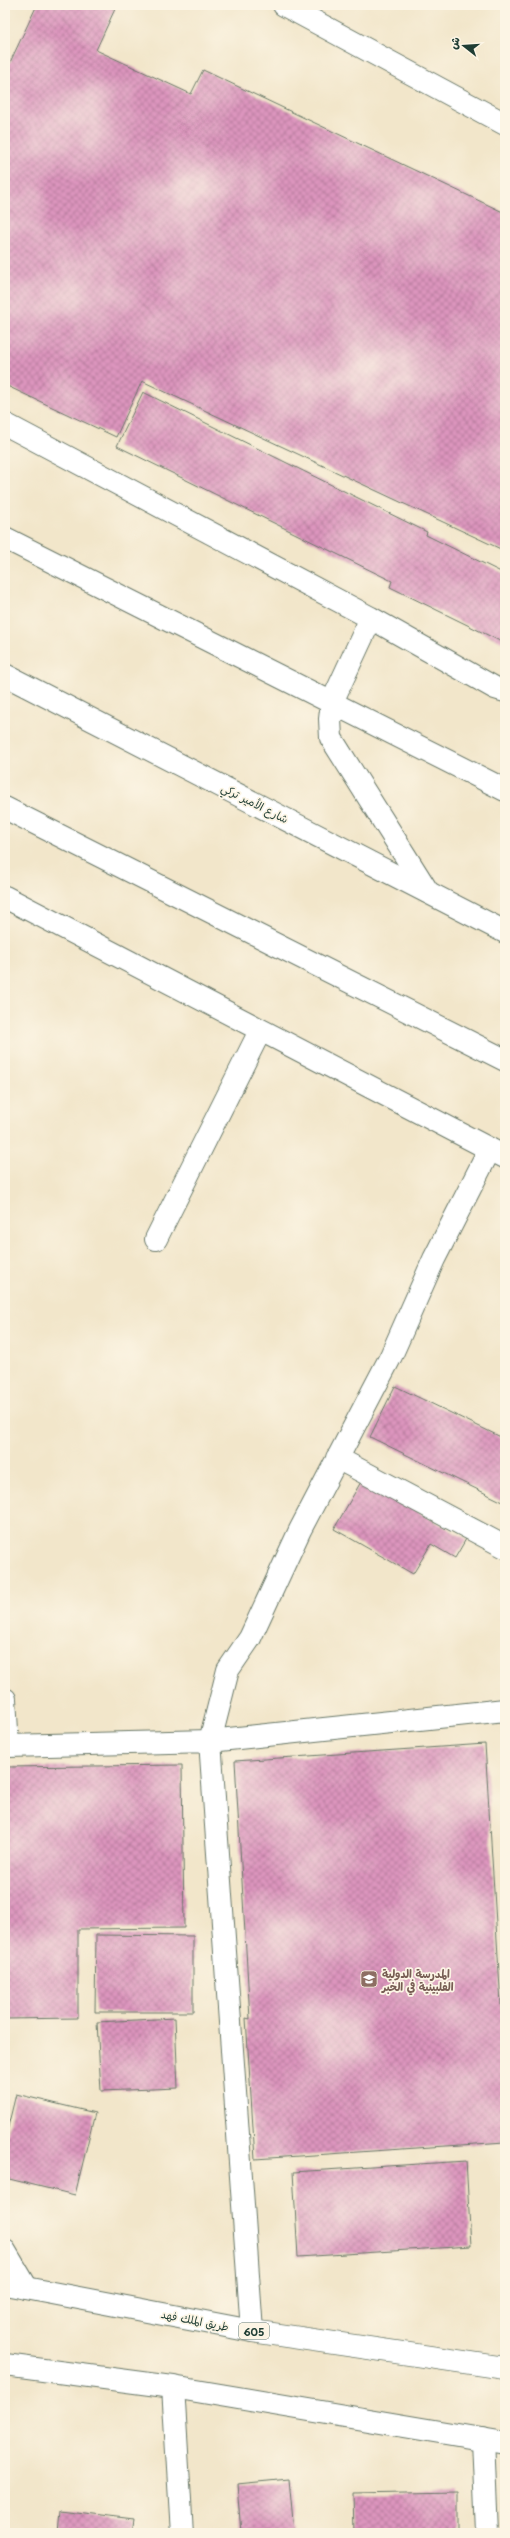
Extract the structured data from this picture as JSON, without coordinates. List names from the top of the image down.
{
  "streets": {
    "main road": ["شارع الأمير تركي", "طريق الملك فهد", "605"]
  },
  "places": {
    "school or university": ["المدرسة الدولية الفلبينية في الخبر"]
  },
  "north": "left"
}
